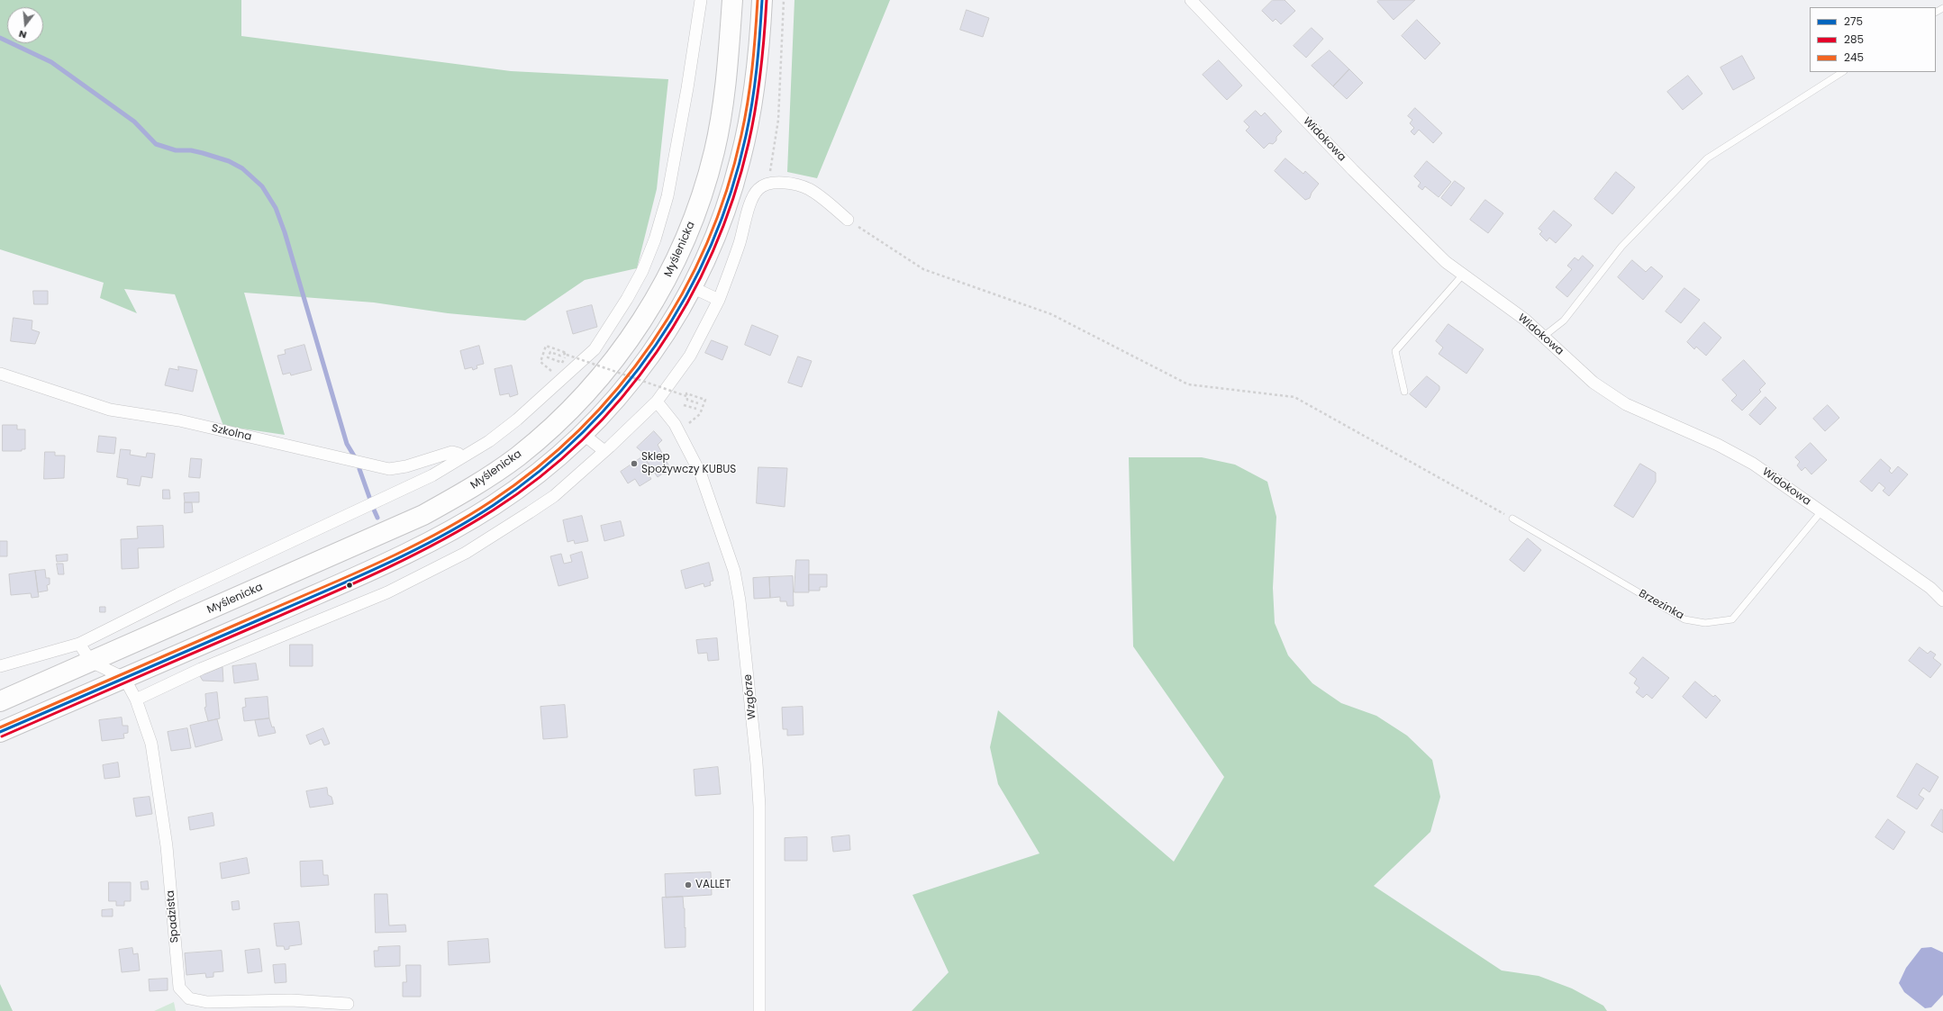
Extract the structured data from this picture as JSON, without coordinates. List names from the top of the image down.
{
  "streets": {
    "highway": ["Myślenicka"],
    "street": [
      "Widokowa",
      "Szkolna",
      "Wzgórze",
      "Spadzista"
    ],
    "lane": ["Brzezinka"]
  },
  "crossings": [
    ["Widokowa", "Brzezinka"]
  ],
  "places": ["Sklep Spożywczy KUBUS", "VALLET"],
  "lines": ["transit line 275", "transit line 285", "transit line 245"],
  "legend": ["275", "285", "245"],
  "north": "bottom"
}
